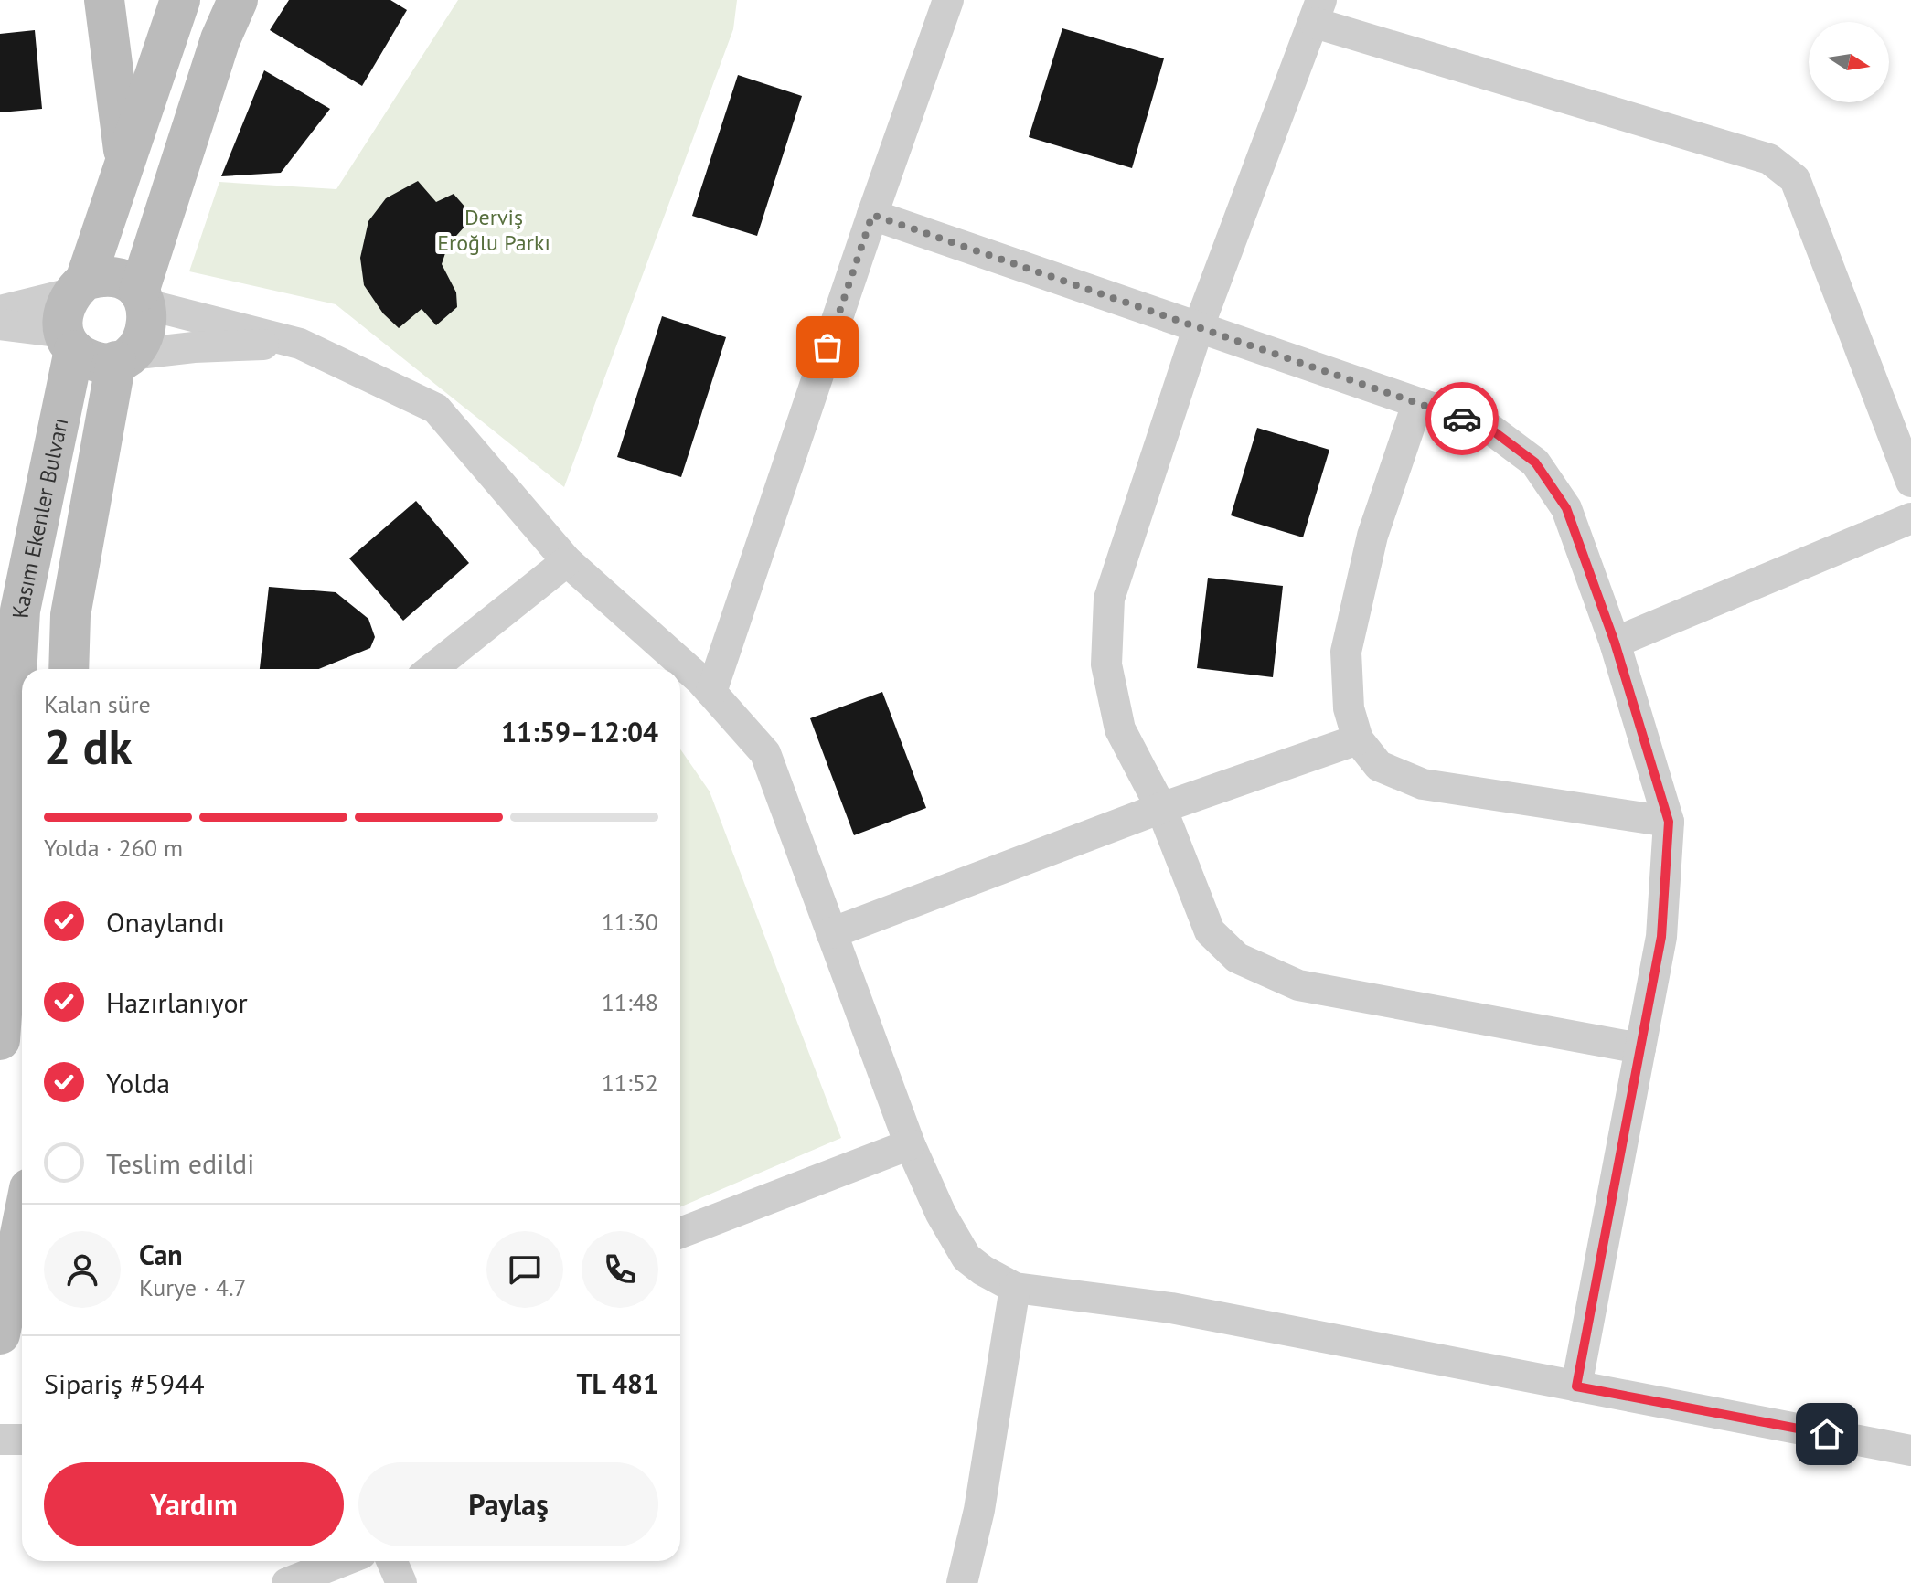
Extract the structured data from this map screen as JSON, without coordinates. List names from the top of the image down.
{
  "streets": {
    "street": ["Kasım Ekenler Bulvarı"]
  },
  "parks": ["Derviş Eroğlu Parkı"],
  "north": "right",
  "page": {
    "heading": ["2 dk", "Kalan süre", "11:59–12:04"],
    "panel": [
      "Can",
      "Kurye · 4.7",
      "Sipariş #5944",
      "TL 481"
    ],
    "bar": "Yolda · 260 m",
    "list": [
      ["Onaylandı", "11:30"],
      ["Hazırlanıyor", "11:48"],
      ["Yolda", "11:52"],
      "Teslim edildi"
    ],
    "buttons": ["Yardım", "Paylaş"]
  }
}
